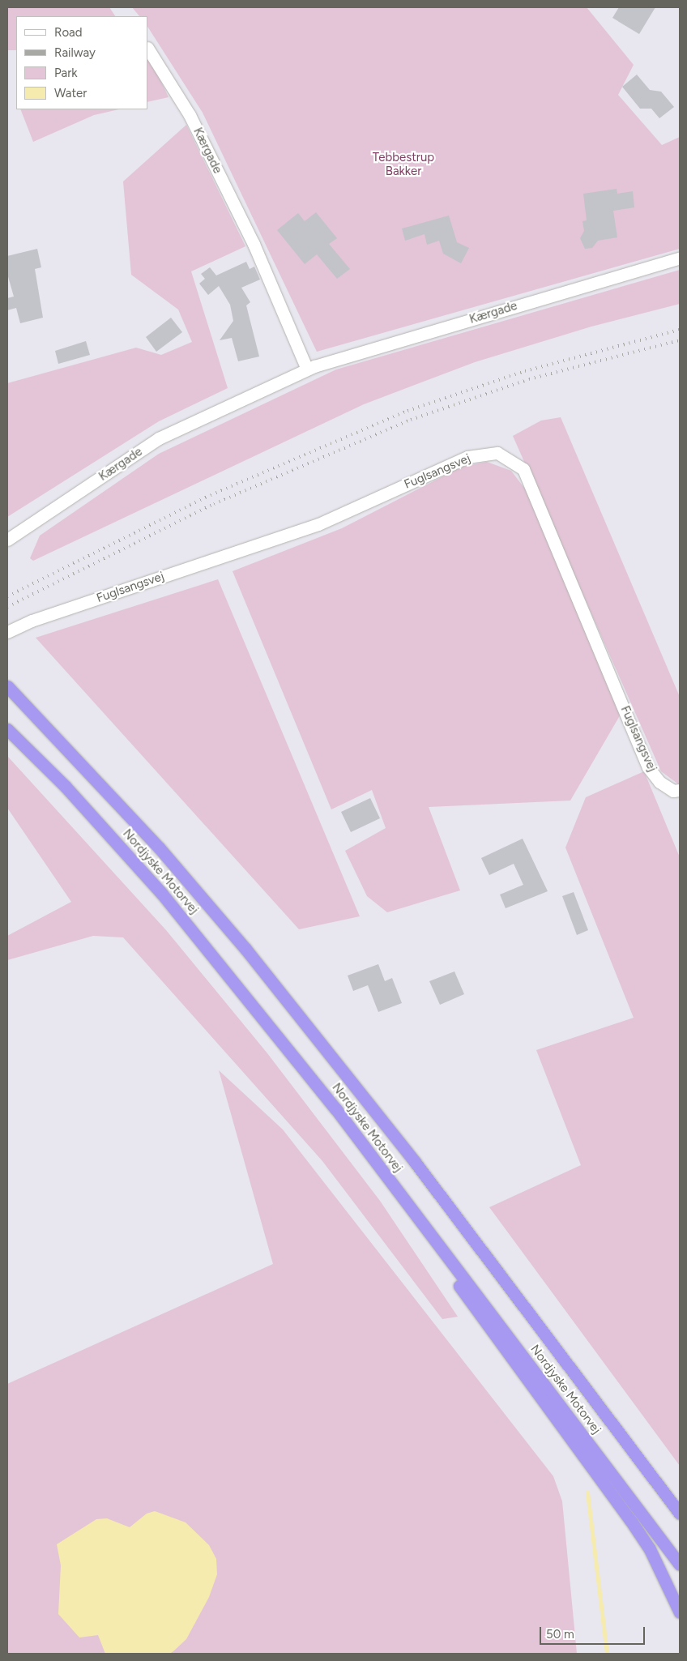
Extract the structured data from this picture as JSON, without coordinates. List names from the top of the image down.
{
  "streets": {
    "highway": ["Nordjyske Motorvej"],
    "street": ["Kærgade", "Fuglsangsvej"]
  },
  "parks": ["Tebbestrup Bakker"],
  "legend": [
    "Road",
    "Railway",
    "Park",
    "Water"
  ],
  "scale_bar": "50 m"
}
